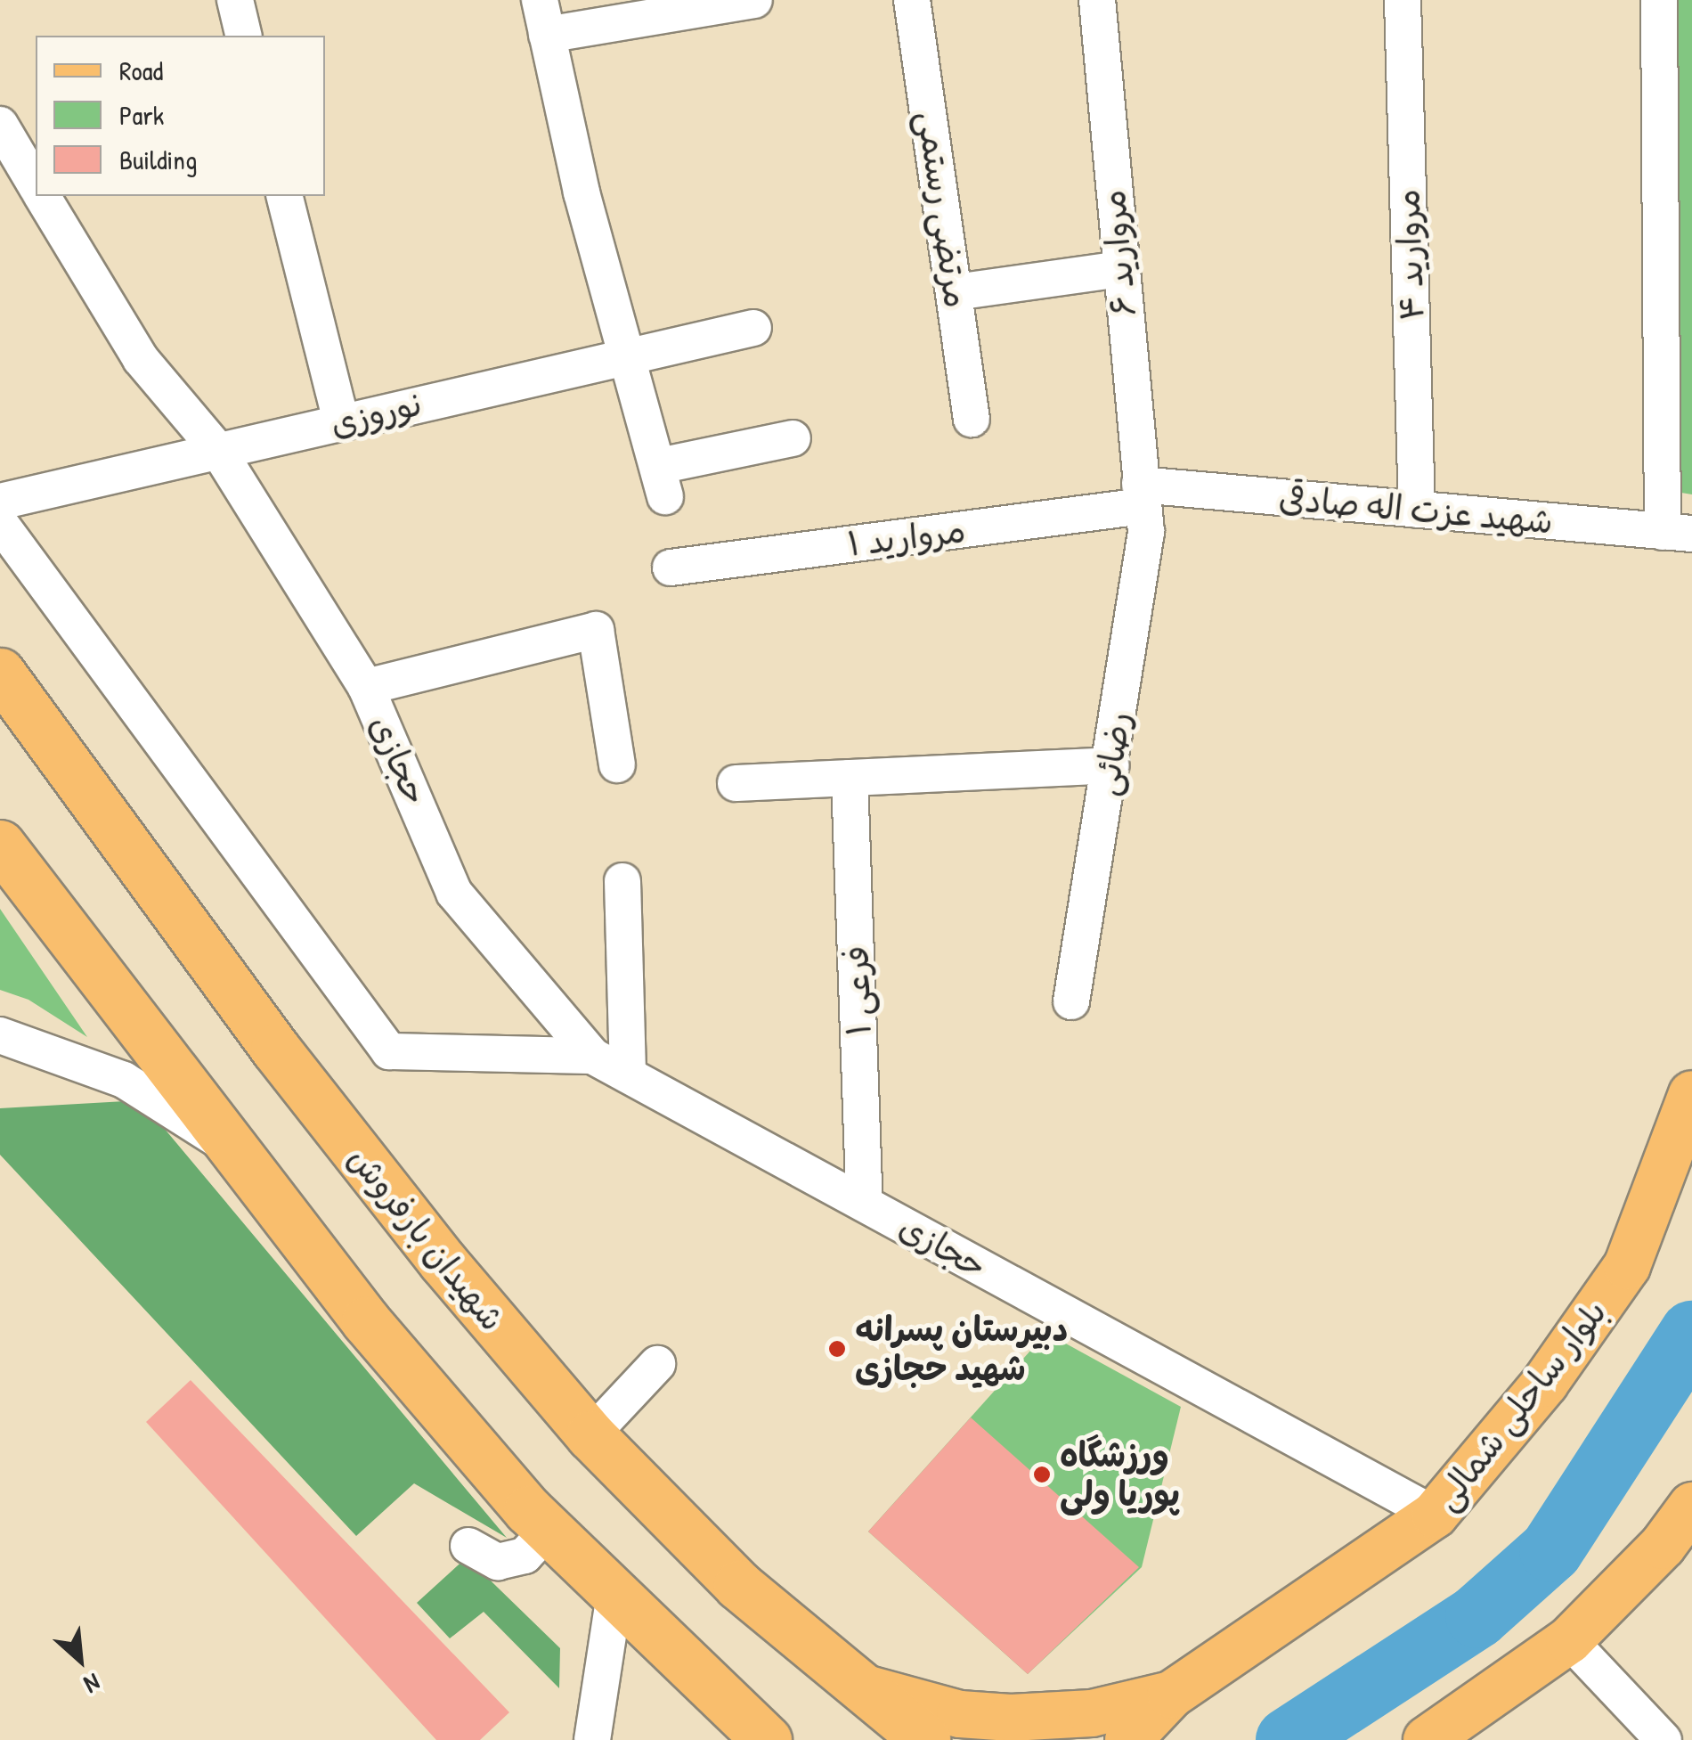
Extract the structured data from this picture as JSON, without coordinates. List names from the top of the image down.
{
  "streets": {
    "highway": ["شهیدان بارفروش"],
    "main road": ["بلوار ساحلی شمالی"],
    "street": [
      "مرتضی رستمی",
      "مروارید ۶",
      "مروارید ۴",
      "نوروزی",
      "شهید عزت اله صادقی",
      "مروارید ۱",
      "رضائی",
      "حجازی",
      "فرعی ۱"
    ]
  },
  "crossings": [
    ["مروارید ۶", "شهید عزت اله صادقی"],
    ["مروارید ۶", "مروارید ۱"],
    ["مروارید ۶", "رضائی"],
    ["مروارید ۴", "شهید عزت اله صادقی"],
    ["نوروزی", "حجازی"],
    ["شهید عزت اله صادقی", "مروارید ۱"],
    ["شهید عزت اله صادقی", "رضائی"],
    ["مروارید ۱", "رضائی"],
    ["حجازی", "فرعی ۱"],
    ["حجازی", "بلوار ساحلی شمالی"]
  ],
  "places": ["دبیرستان پسرانه شهید حجازی", "ورزشگاه پوریا ولی"],
  "legend": ["Road", "Park", "Building"],
  "north": "bottom right"
}
